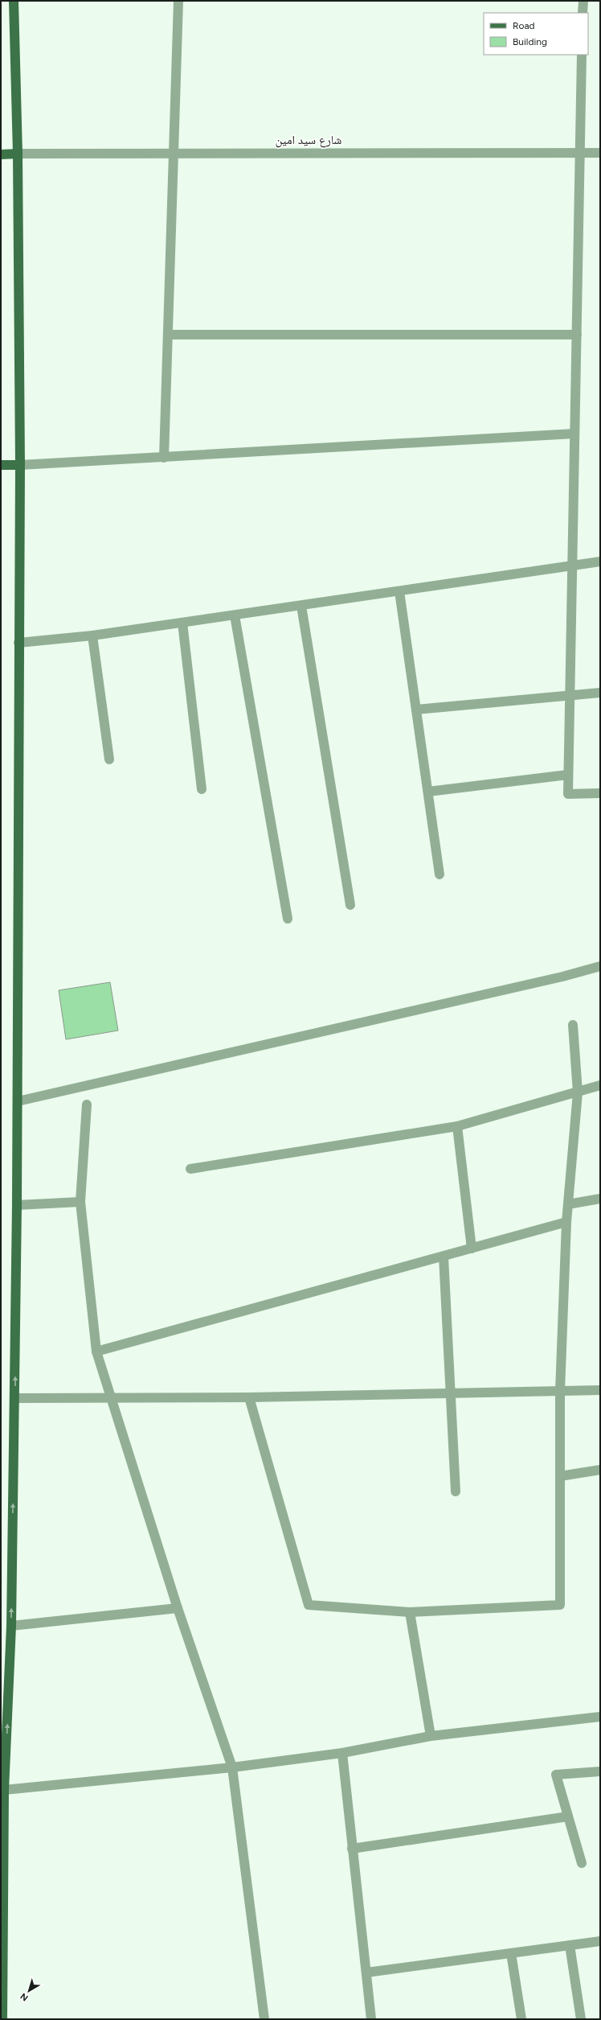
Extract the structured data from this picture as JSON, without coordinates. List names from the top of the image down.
{
  "streets": {
    "street": ["شارع سيد امين"]
  },
  "legend": ["Road", "Building"],
  "north": "bottom left"
}
